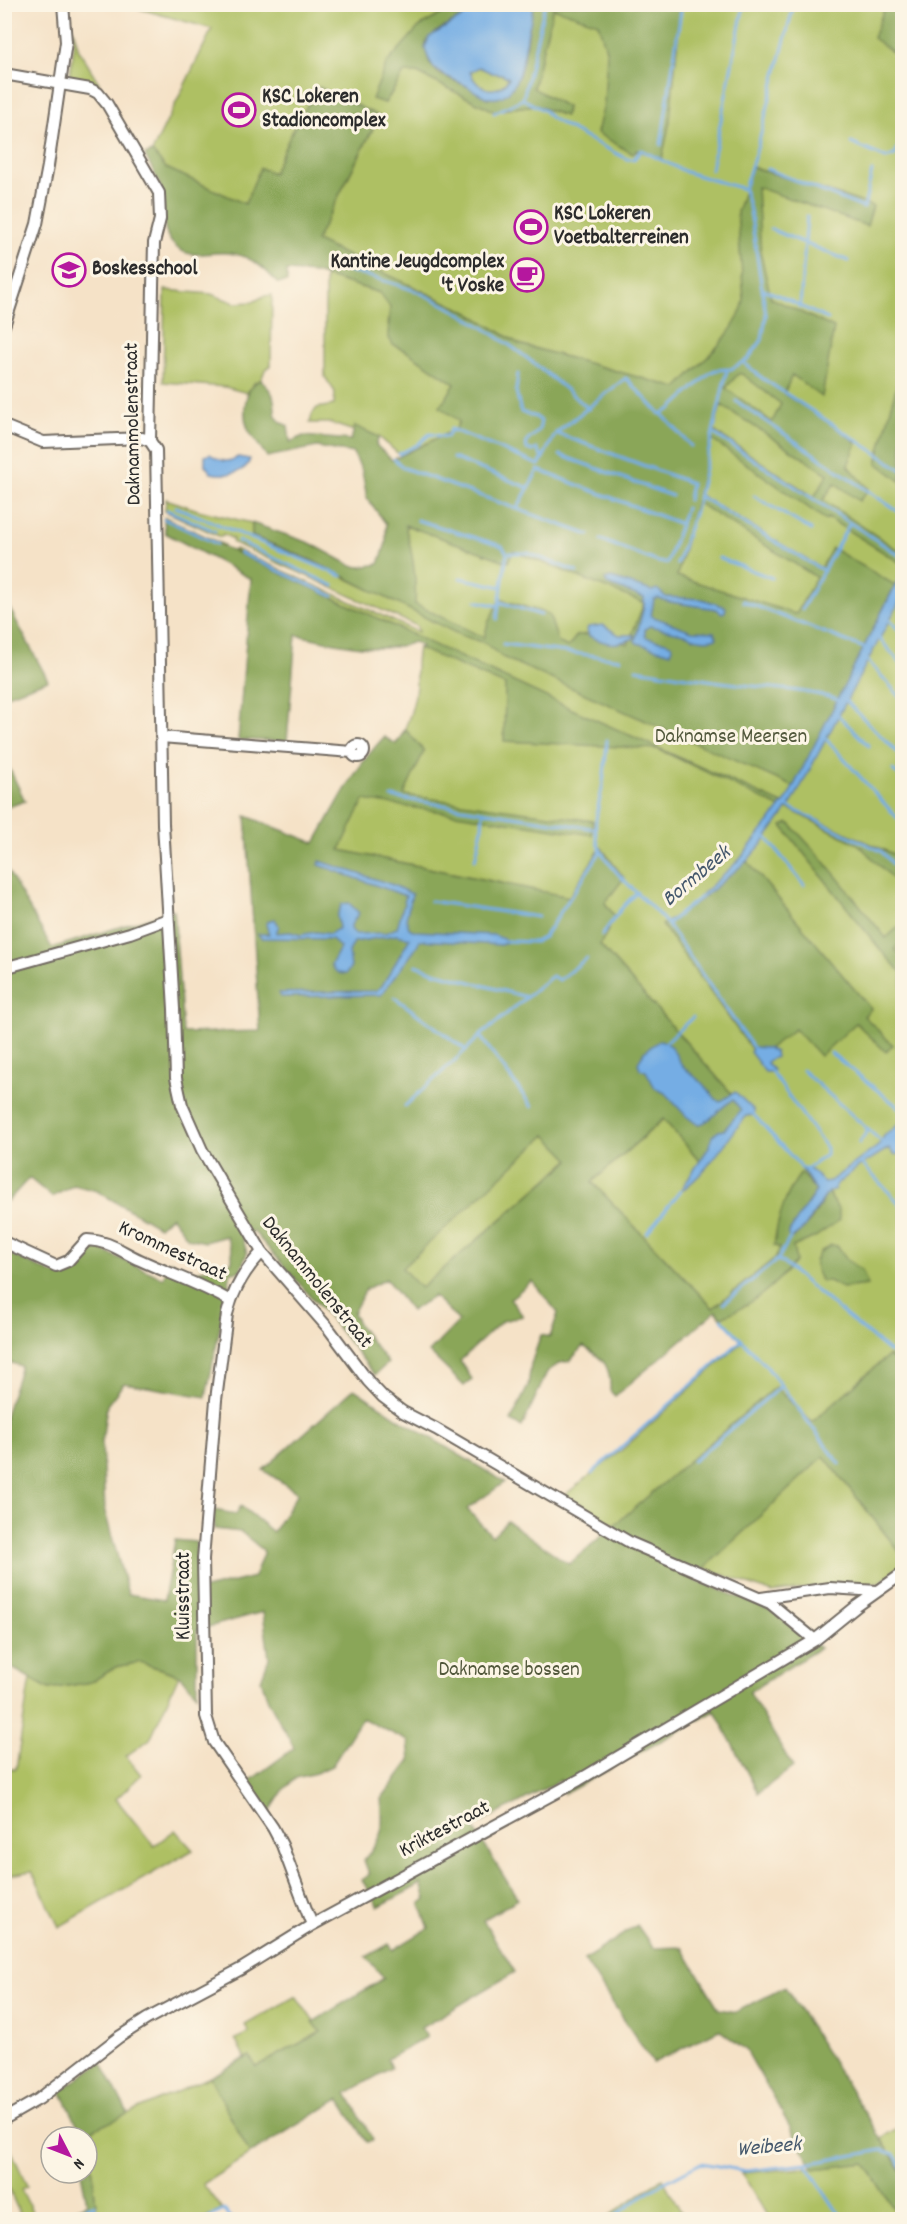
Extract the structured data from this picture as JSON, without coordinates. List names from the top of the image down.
{
  "streets": {
    "street": [
      "Daknammolenstraat",
      "Krommestraat",
      "Kluisstraat",
      "Kriktestraat"
    ]
  },
  "crossings": [
    ["Daknammolenstraat", "Kluisstraat"],
    ["Daknammolenstraat", "Kriktestraat"],
    ["Krommestraat", "Kluisstraat"],
    ["Kluisstraat", "Kriktestraat"]
  ],
  "water": ["Bormbeek", "Weibeek"],
  "parks": ["Daknamse Meersen", "Daknamse bossen"],
  "places": {
    "sports": ["KSC Lokeren Stadioncomplex", "KSC Lokeren Voetbalterreinen"],
    "school or university": ["Boskesschool"],
    "cafe": ["Kantine Jeugdcomplex 't Voske"]
  },
  "north": "bottom right"
}
